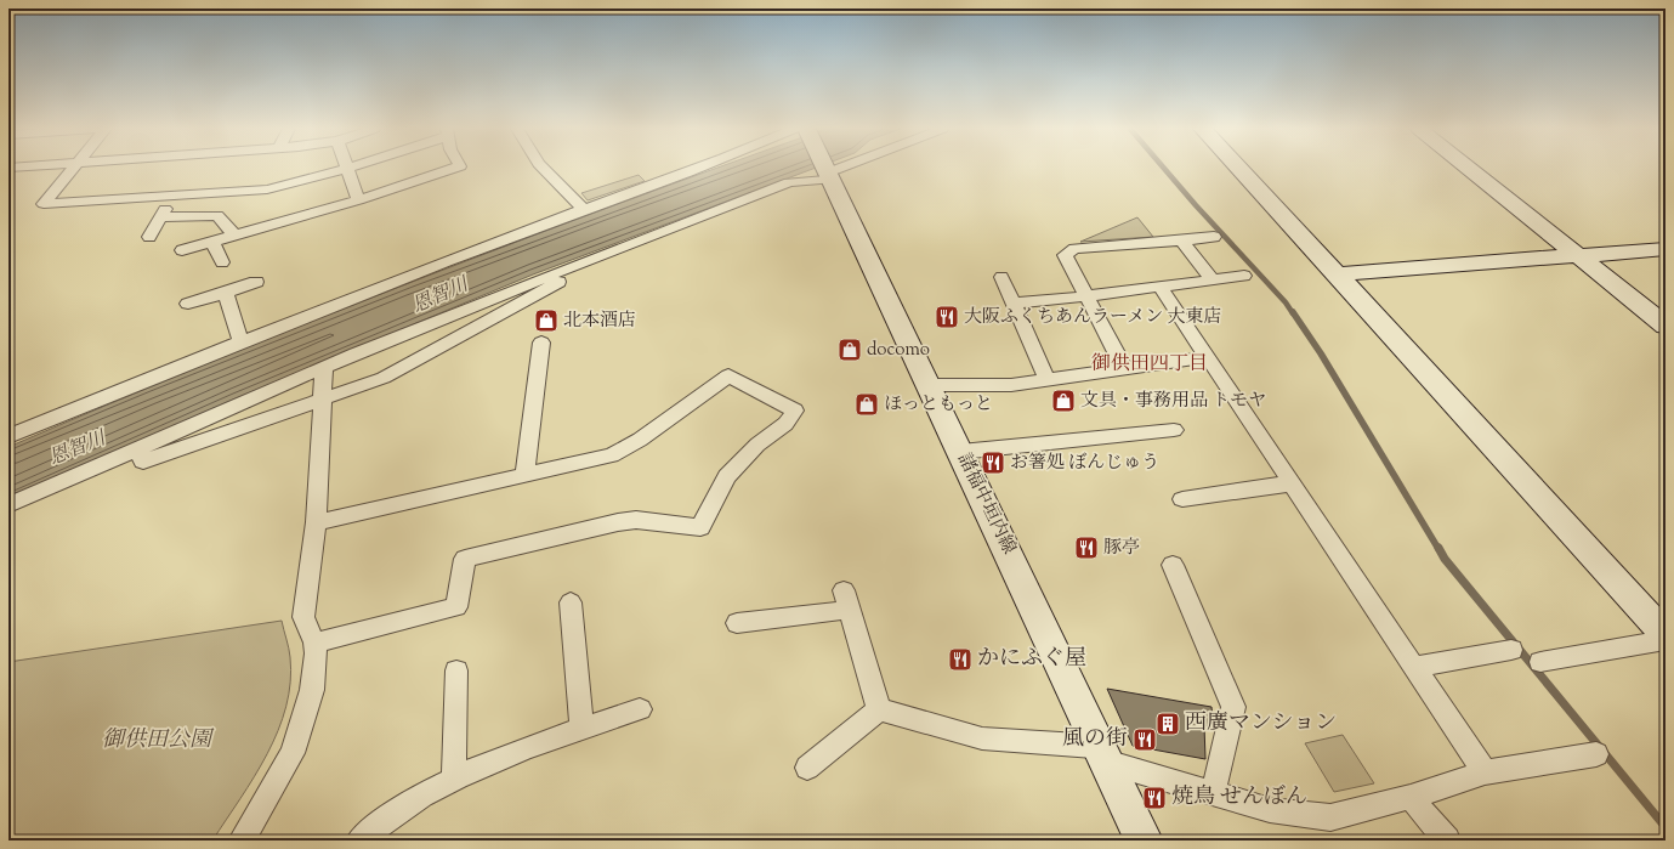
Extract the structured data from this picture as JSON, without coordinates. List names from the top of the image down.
{
  "streets": {
    "street": ["諸福中垣内線"]
  },
  "districts": ["御供田四丁目"],
  "water": ["恩智川"],
  "parks": ["御供田公園"],
  "places": {
    "restaurant": [
      "大阪ふくちあんラーメン 大東店",
      "お箸処 ぼんじゅう",
      "豚亭",
      "かにふぐ屋",
      "風の街",
      "焼鳥 せんぼん"
    ],
    "shop": [
      "北本酒店",
      "docomo",
      "文具・事務用品 トモヤ",
      "ほっともっと"
    ],
    "building": ["西廣マンション"]
  }
}
